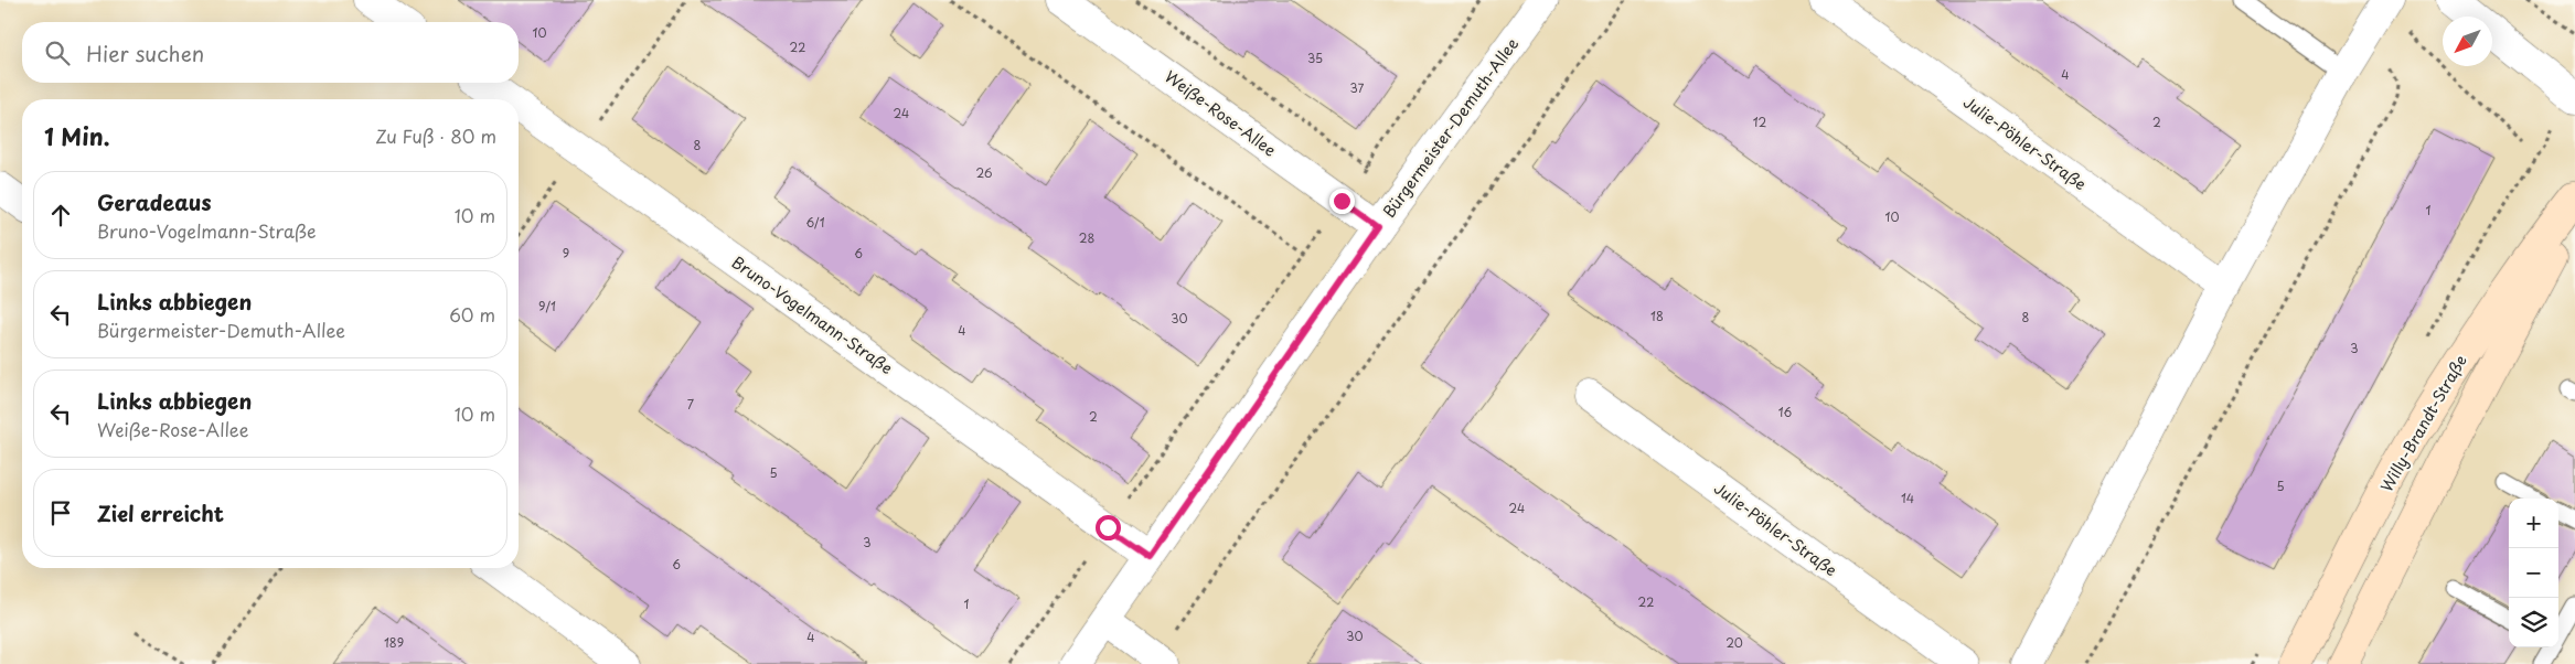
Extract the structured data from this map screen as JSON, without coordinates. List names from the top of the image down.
{
  "streets": {
    "main road": ["Willy-Brandt-Straße"],
    "street": [
      "Weiße-Rose-Allee",
      "Bürgermeister-Demuth-Allee",
      "Julie-Pöhler-Straße",
      "Bruno-Vogelmann-Straße"
    ]
  },
  "crossings": [
    ["Weiße-Rose-Allee", "Bürgermeister-Demuth-Allee"],
    ["Bürgermeister-Demuth-Allee", "Bruno-Vogelmann-Straße"]
  ],
  "house_numbers": [
    "10",
    "22",
    "35",
    "4",
    "37",
    "24",
    "12",
    "2",
    "8",
    "26",
    "1",
    "10",
    "6/1",
    "28",
    "9",
    "6",
    "9/1",
    "18",
    "8",
    "30",
    "4",
    "3",
    "7",
    "16",
    "2",
    "5",
    "5",
    "14",
    "24",
    "3",
    "6",
    "22",
    "1",
    "30",
    "4",
    "189",
    "20"
  ],
  "north": "bottom left",
  "page": {
    "search": "Hier suchen",
    "heading": ["1 Min.", "Zu Fuß · 80 m"],
    "list": [
      ["Geradeaus", "Bruno-Vogelmann-Straße", "10 m"],
      ["Links abbiegen", "Bürgermeister-Demuth-Allee", "60 m"],
      ["Links abbiegen", "Weiße-Rose-Allee", "10 m"],
      "Ziel erreicht"
    ],
    "map_buttons": ["+", "−"]
  }
}
